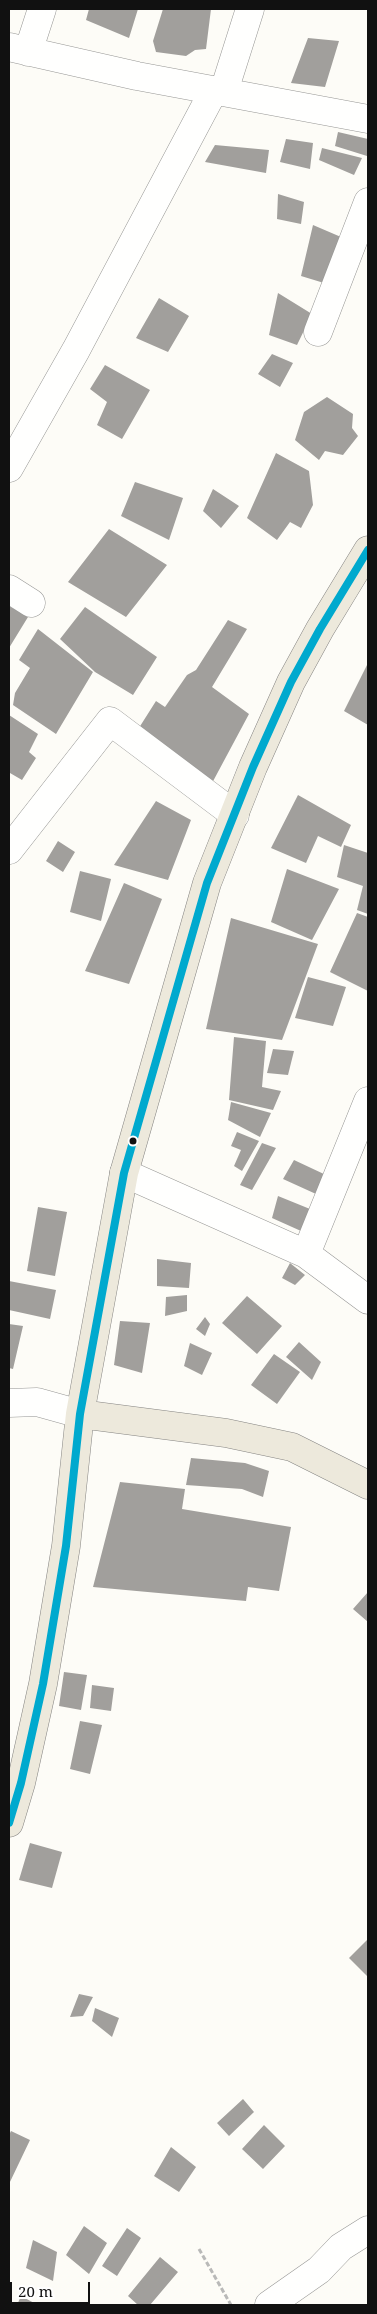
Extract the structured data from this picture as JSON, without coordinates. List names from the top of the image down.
{
  "scale_bar": "20 m"
}
